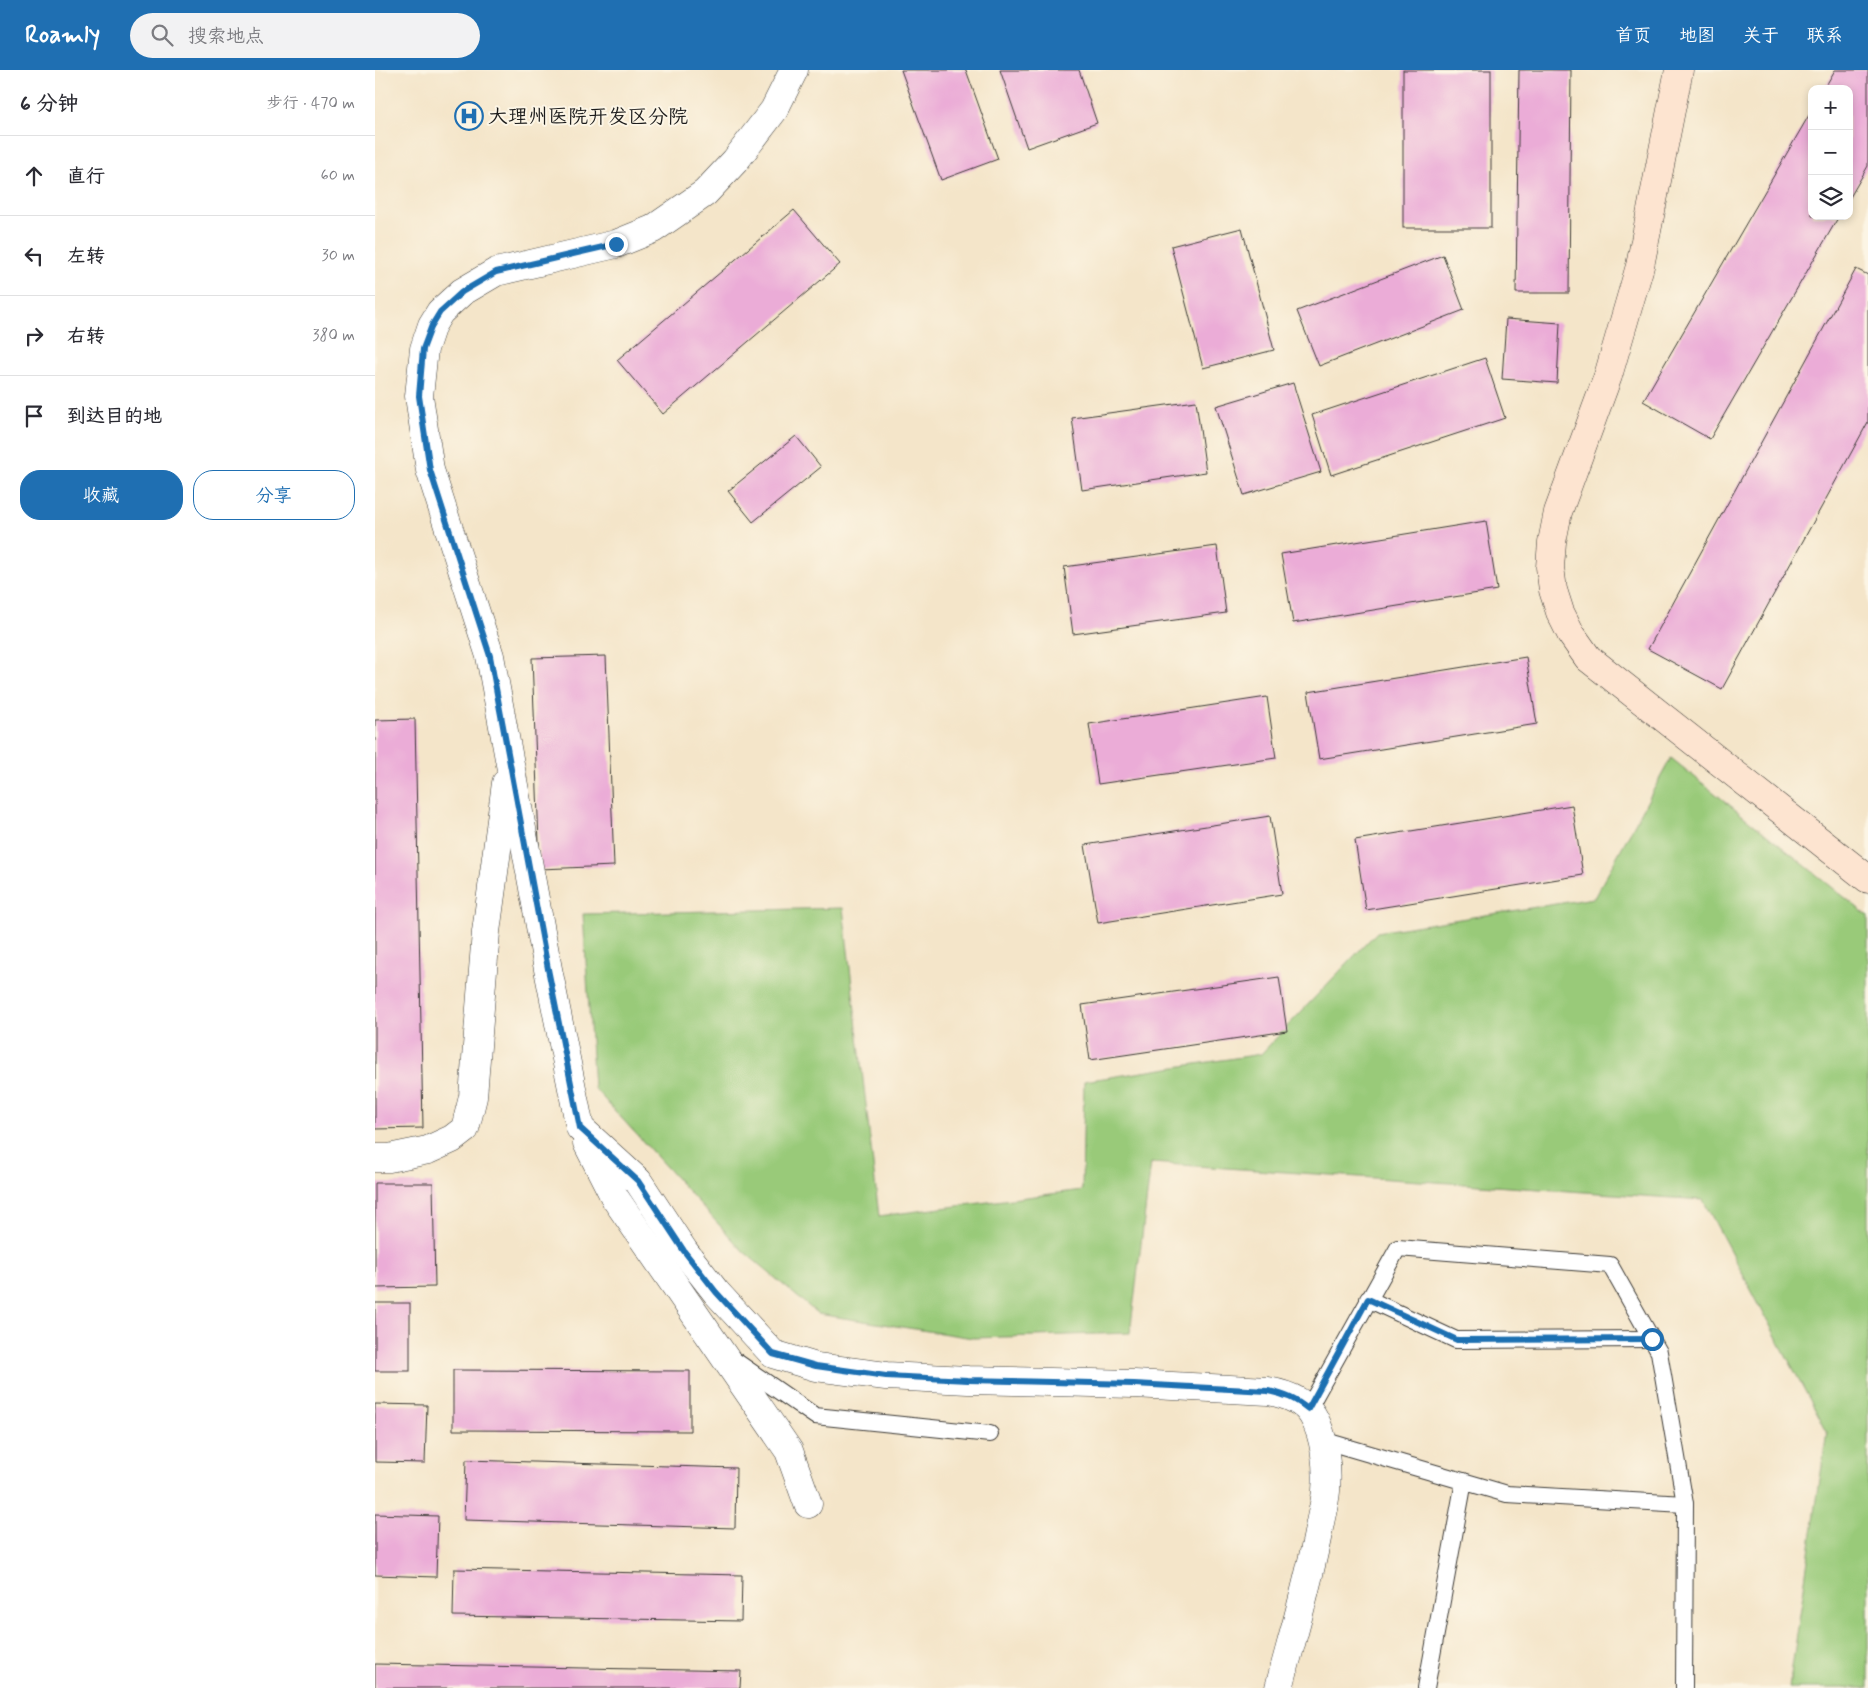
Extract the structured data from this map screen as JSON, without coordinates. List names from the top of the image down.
{
  "places": {
    "hospital": ["大理州医院开发区分院"]
  },
  "page": {
    "header": "Roamly",
    "search": "搜索地点",
    "nav": [
      "首页",
      "地图",
      "关于",
      "联系"
    ],
    "heading": ["6 分钟", "步行 · 470 m"],
    "map_buttons": ["+", "−"],
    "list": [
      ["直行", "60 m"],
      ["左转", "30 m"],
      ["右转", "380 m"],
      "到达目的地"
    ],
    "buttons": ["收藏", "分享"]
  }
}
